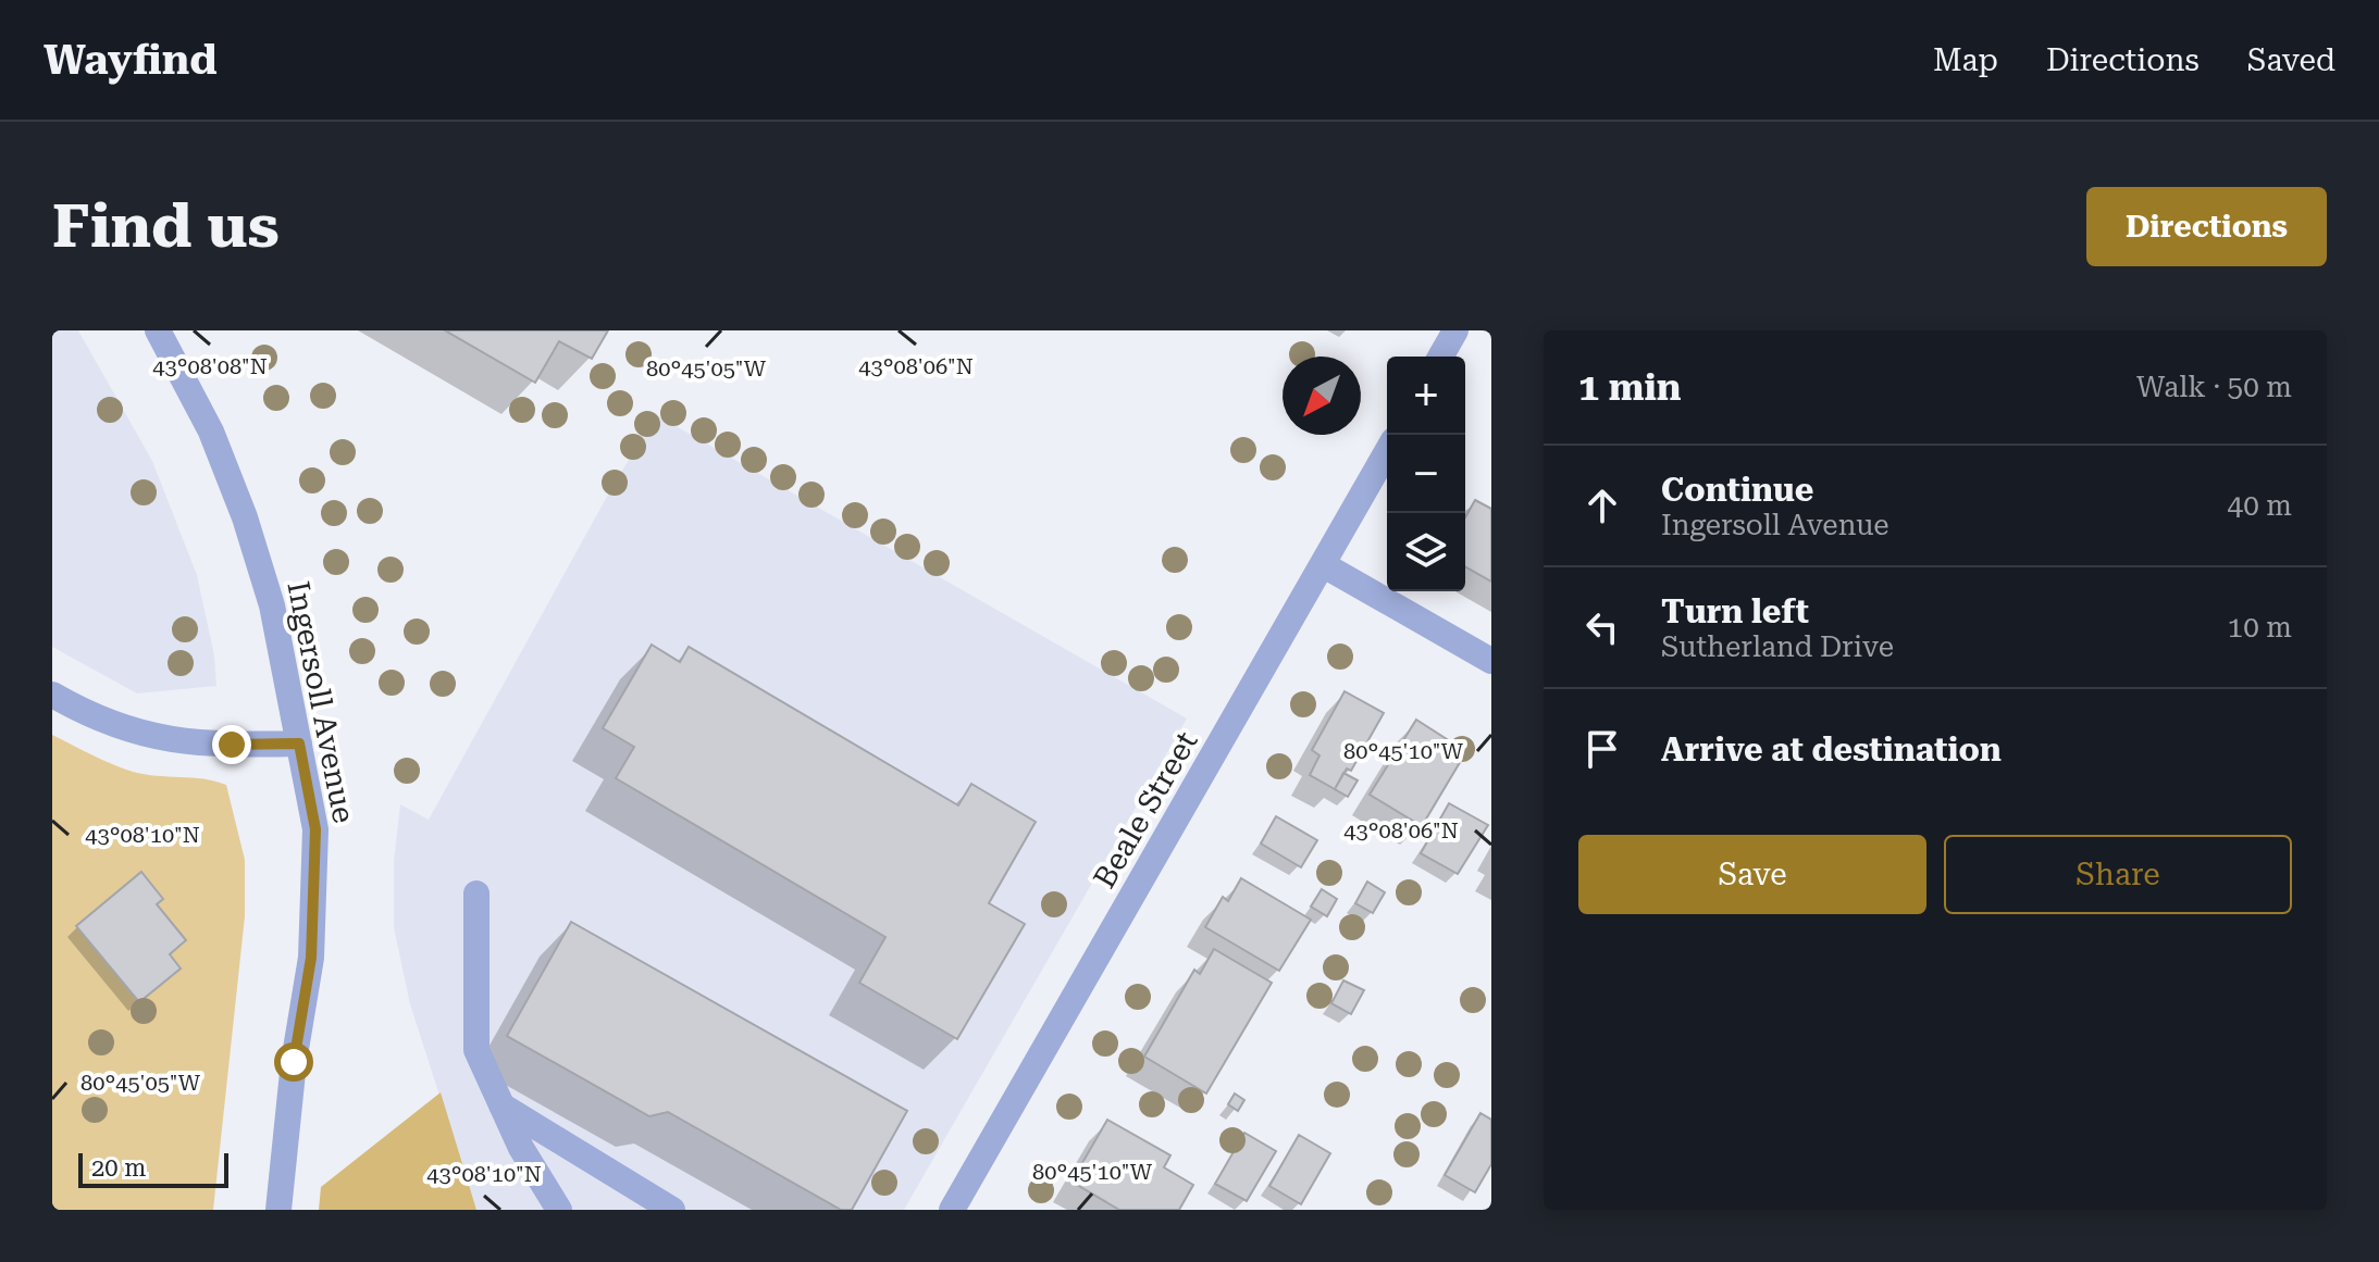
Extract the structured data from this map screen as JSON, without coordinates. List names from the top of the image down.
{
  "streets": {
    "street": ["Ingersoll Avenue", "Beale Street"]
  },
  "scale_bar": "20 m",
  "north": "bottom left",
  "page": {
    "header": "Wayfind",
    "nav": ["Map", "Directions", "Saved"],
    "buttons": [
      "Directions",
      ["Save", "Share"]
    ],
    "title": "Find us",
    "heading": ["1 min", "Walk · 50 m"],
    "map_buttons": ["+", "−"],
    "list": [
      ["Continue", "Ingersoll Avenue", "40 m"],
      ["Turn left", "Sutherland Drive", "10 m"],
      "Arrive at destination"
    ],
    "scale": "20 m"
  },
  "coordinates": [
    "43°08'08\"N",
    "43°08'06\"N",
    "80°45'05\"W",
    "80°45'10\"W",
    "43°08'10\"N"
  ]
}
